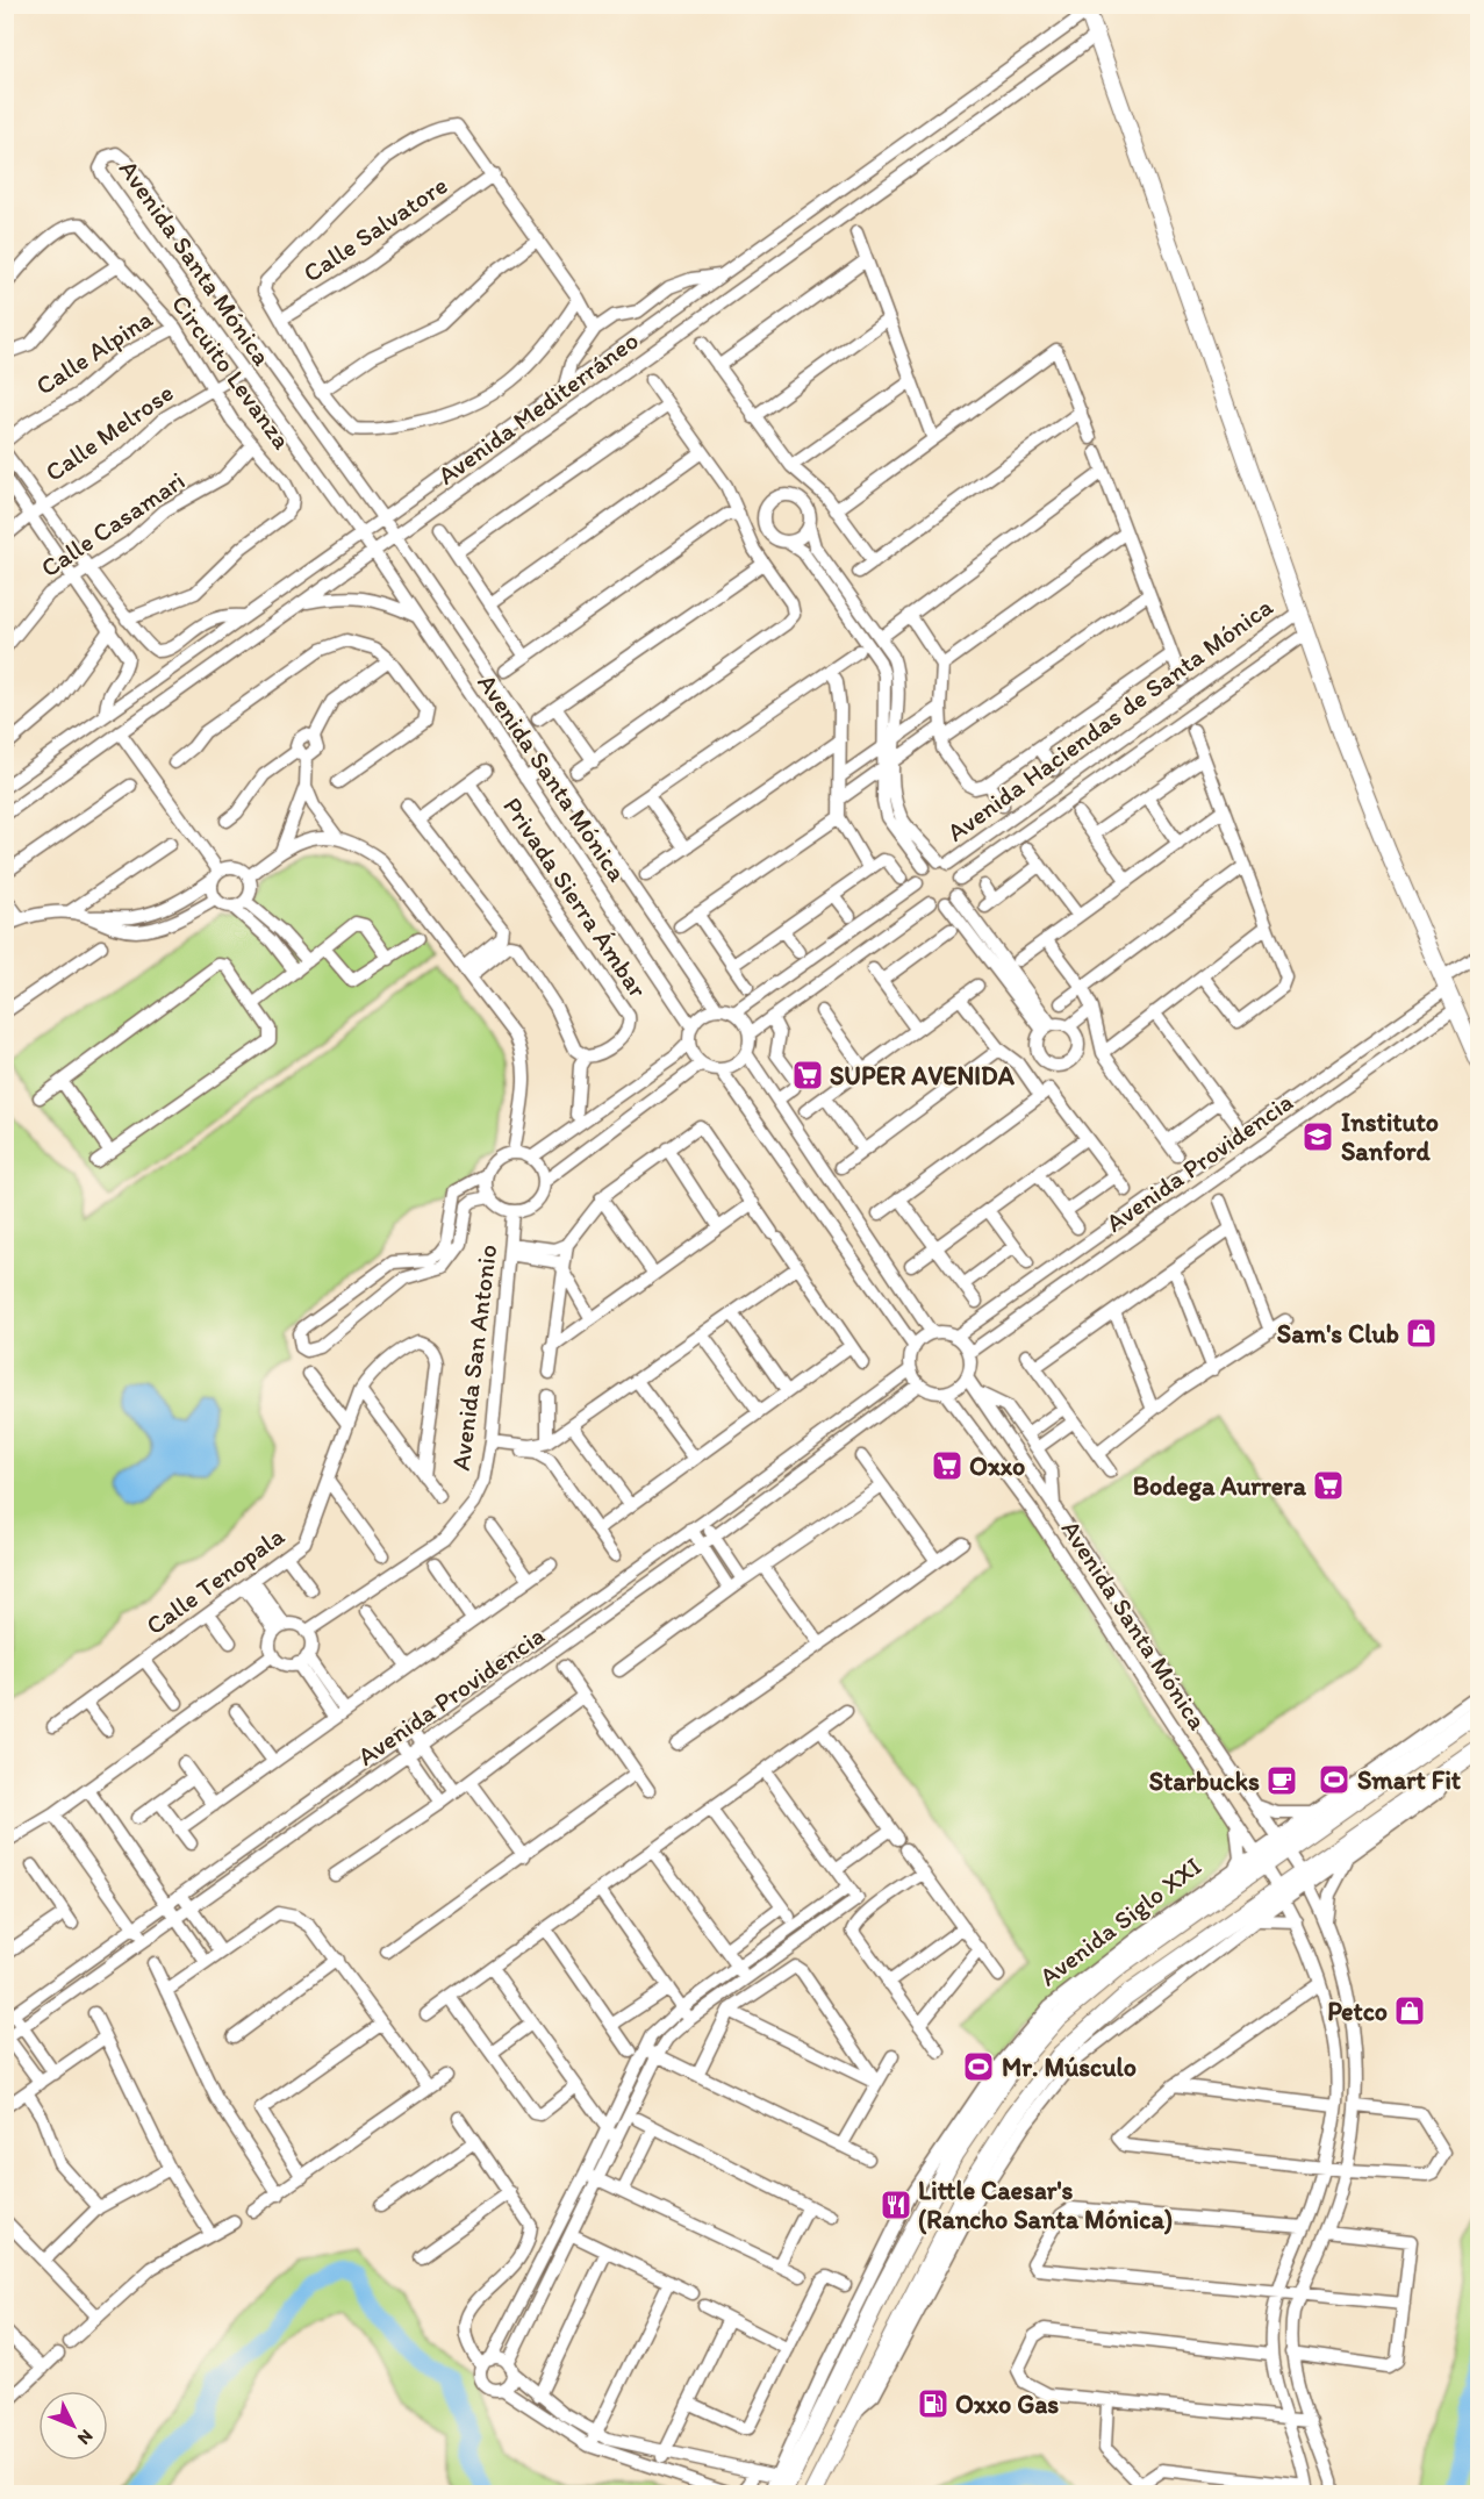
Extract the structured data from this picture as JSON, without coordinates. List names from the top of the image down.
{
  "streets": {
    "highway": ["Avenida Siglo XXI"],
    "street": [
      "Calle Salvatore",
      "Avenida Santa Mónica",
      "Calle Alpina",
      "Circuito Levanza",
      "Avenida Mediterráneo",
      "Calle Melrose",
      "Calle Casamari",
      "Avenida Haciendas de Santa Mónica",
      "Privada Sierra Ámbar",
      "Avenida Providencia",
      "Avenida San Antonio",
      "Calle Tenopala"
    ]
  },
  "crossings": [
    ["Avenida Santa Mónica", "Avenida Mediterráneo"],
    ["Avenida Santa Mónica", "Calle Melrose"],
    ["Avenida Santa Mónica", "Avenida Providencia"],
    ["Avenida Santa Mónica", "Avenida Siglo XXI"],
    ["Calle Alpina", "Circuito Levanza"],
    ["Circuito Levanza", "Calle Melrose"],
    ["Circuito Levanza", "Calle Casamari"]
  ],
  "places": {
    "supermarket": ["SUPER AVENIDA", "Oxxo", "Bodega Aurrera"],
    "school or university": ["Instituto Sanford"],
    "shop": ["Sam's Club", "Petco"],
    "sports": ["Smart Fit", "Mr. Músculo"],
    "cafe": ["Starbucks"],
    "restaurant": ["Little Caesar's (Rancho Santa Mónica)"],
    "fuel station": ["Oxxo Gas"]
  },
  "north": "bottom right"
}
